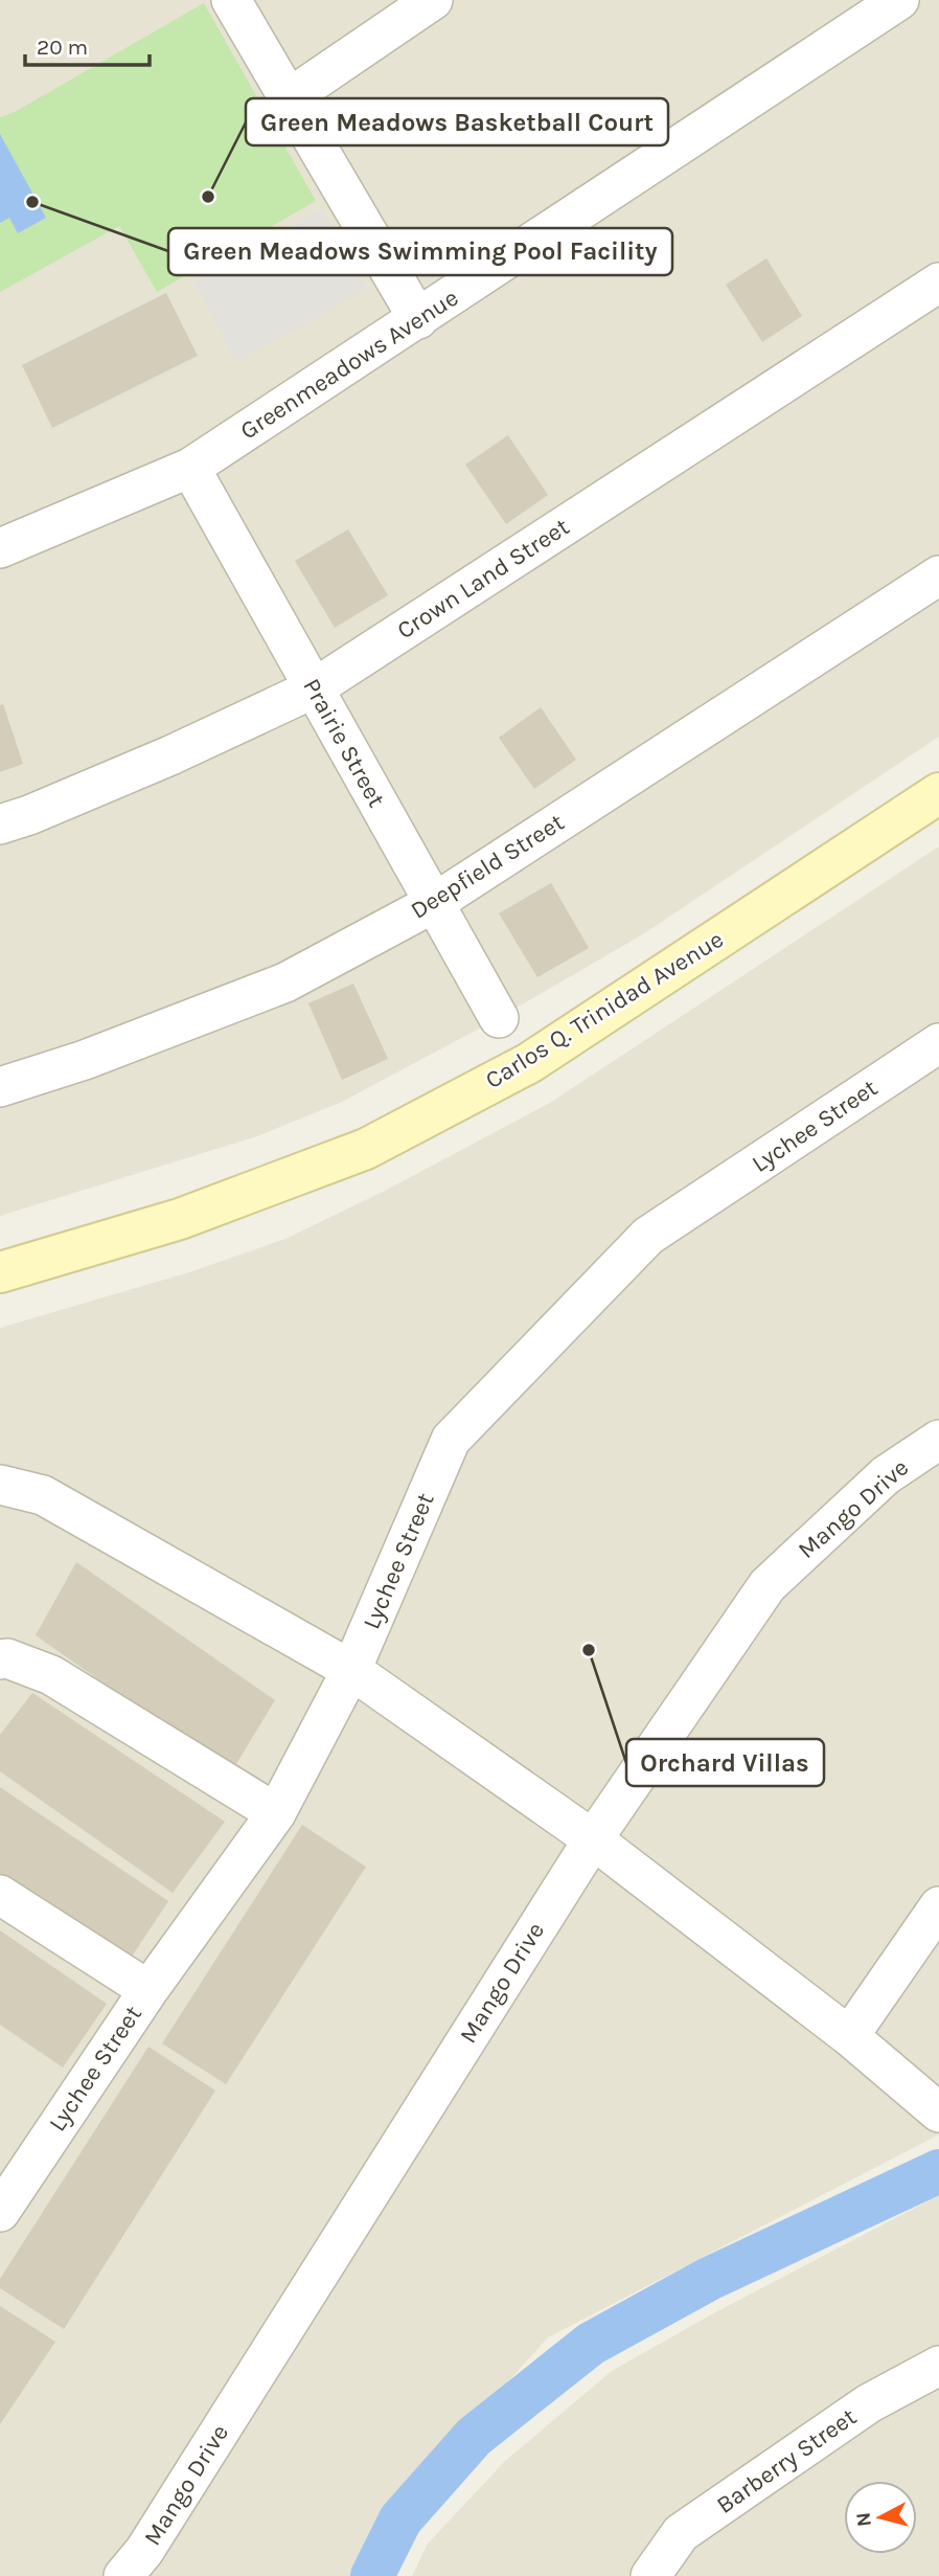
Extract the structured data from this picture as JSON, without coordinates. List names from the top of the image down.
{
  "streets": {
    "main road": ["Carlos Q. Trinidad Avenue"],
    "street": [
      "Greenmeadows Avenue",
      "Crown Land Street",
      "Prairie Street",
      "Deepfield Street",
      "Lychee Street",
      "Mango Drive",
      "Barberry Street"
    ]
  },
  "crossings": [
    ["Greenmeadows Avenue", "Prairie Street"],
    ["Crown Land Street", "Prairie Street"],
    ["Prairie Street", "Deepfield Street"]
  ],
  "places": ["Green Meadows Basketball Court", "Green Meadows Swimming Pool Facility", "Orchard Villas"],
  "scale_bar": "20 m",
  "north": "left"
}
